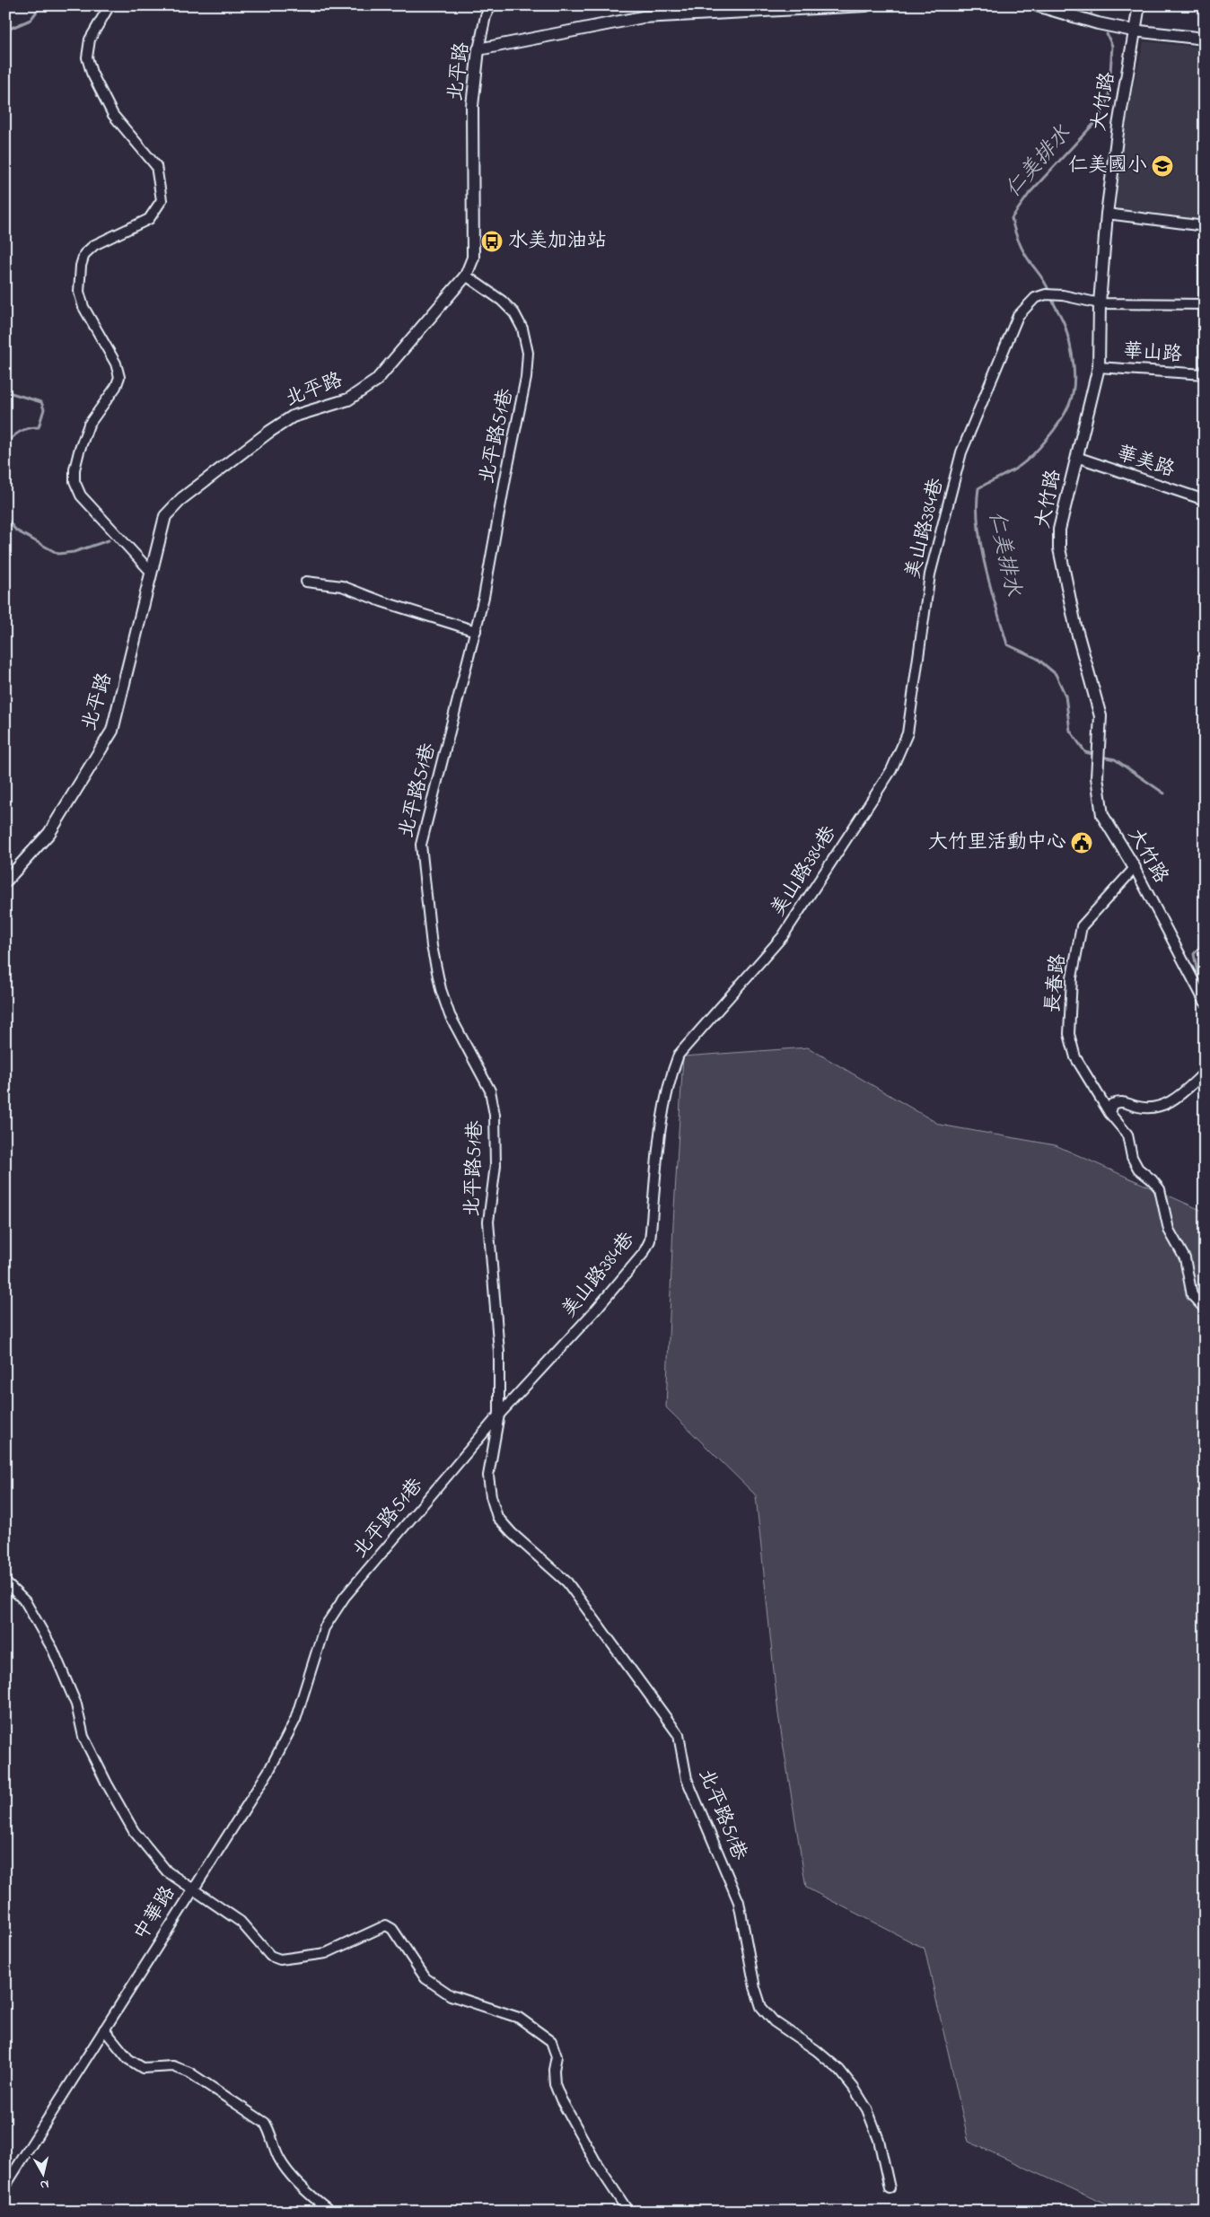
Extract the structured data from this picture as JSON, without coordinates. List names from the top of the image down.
{
  "streets": {
    "street": [
      "北平路",
      "大竹路",
      "華山路",
      "北平路51巷",
      "華美路",
      "美山路384巷",
      "長春路",
      "中華路"
    ]
  },
  "crossings": [
    ["北平路", "北平路51巷"],
    ["大竹路", "華山路"],
    ["大竹路", "華美路"],
    ["大竹路", "美山路384巷"],
    ["大竹路", "長春路"],
    ["北平路51巷", "美山路384巷"],
    ["北平路51巷", "中華路"]
  ],
  "water": ["仁美排水"],
  "places": {
    "school or university": ["仁美國小"],
    "bus stop": ["水美加油站"],
    "public building": ["大竹里活動中心"]
  },
  "north": "bottom"
}
